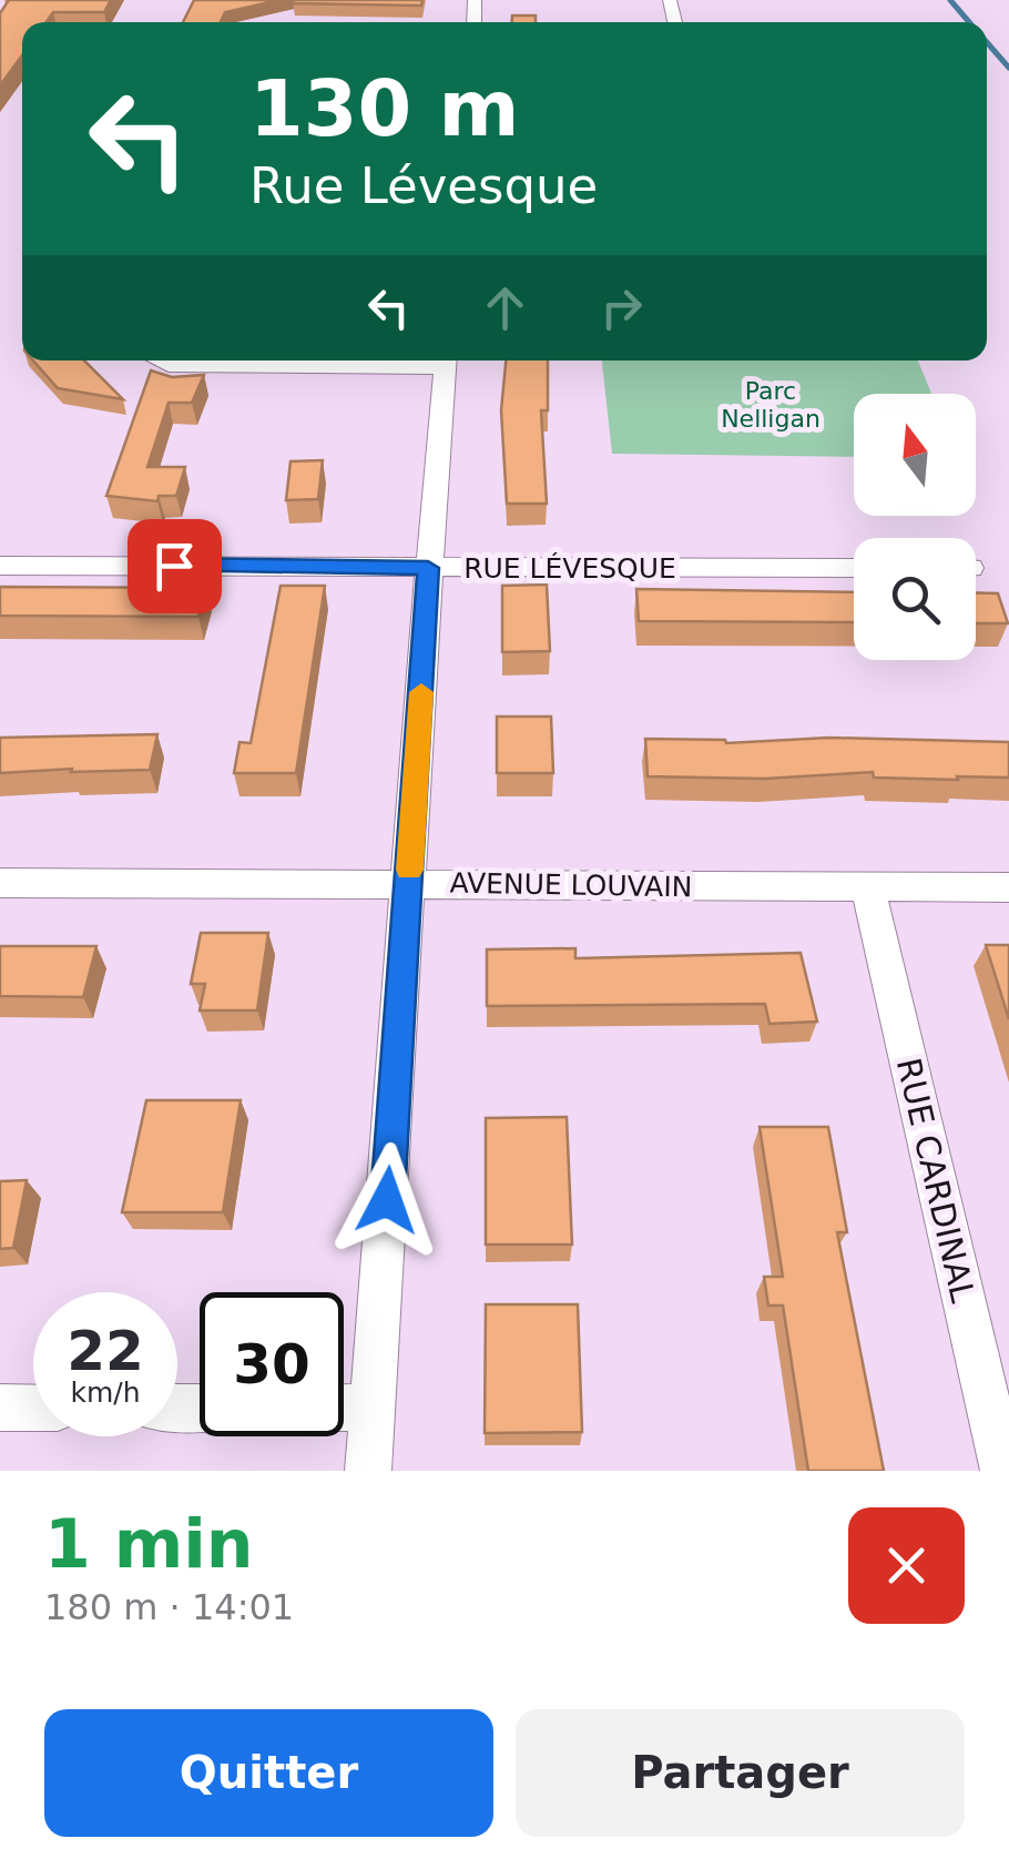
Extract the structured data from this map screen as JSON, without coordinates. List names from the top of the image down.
{
  "streets": {
    "street": ["RUE LÉVESQUE", "AVENUE LOUVAIN", "RUE CARDINAL"]
  },
  "crossings": [
    ["AVENUE LOUVAIN", "RUE CARDINAL"]
  ],
  "parks": ["Parc Nelligan"],
  "north": "top",
  "page": {
    "turn": ["130 m", "Rue Lévesque"],
    "speed": "22 km/h",
    "limit": "30",
    "heading": ["1 min", "180 m · 14:01"],
    "buttons": ["Quitter", "Partager"]
  }
}
